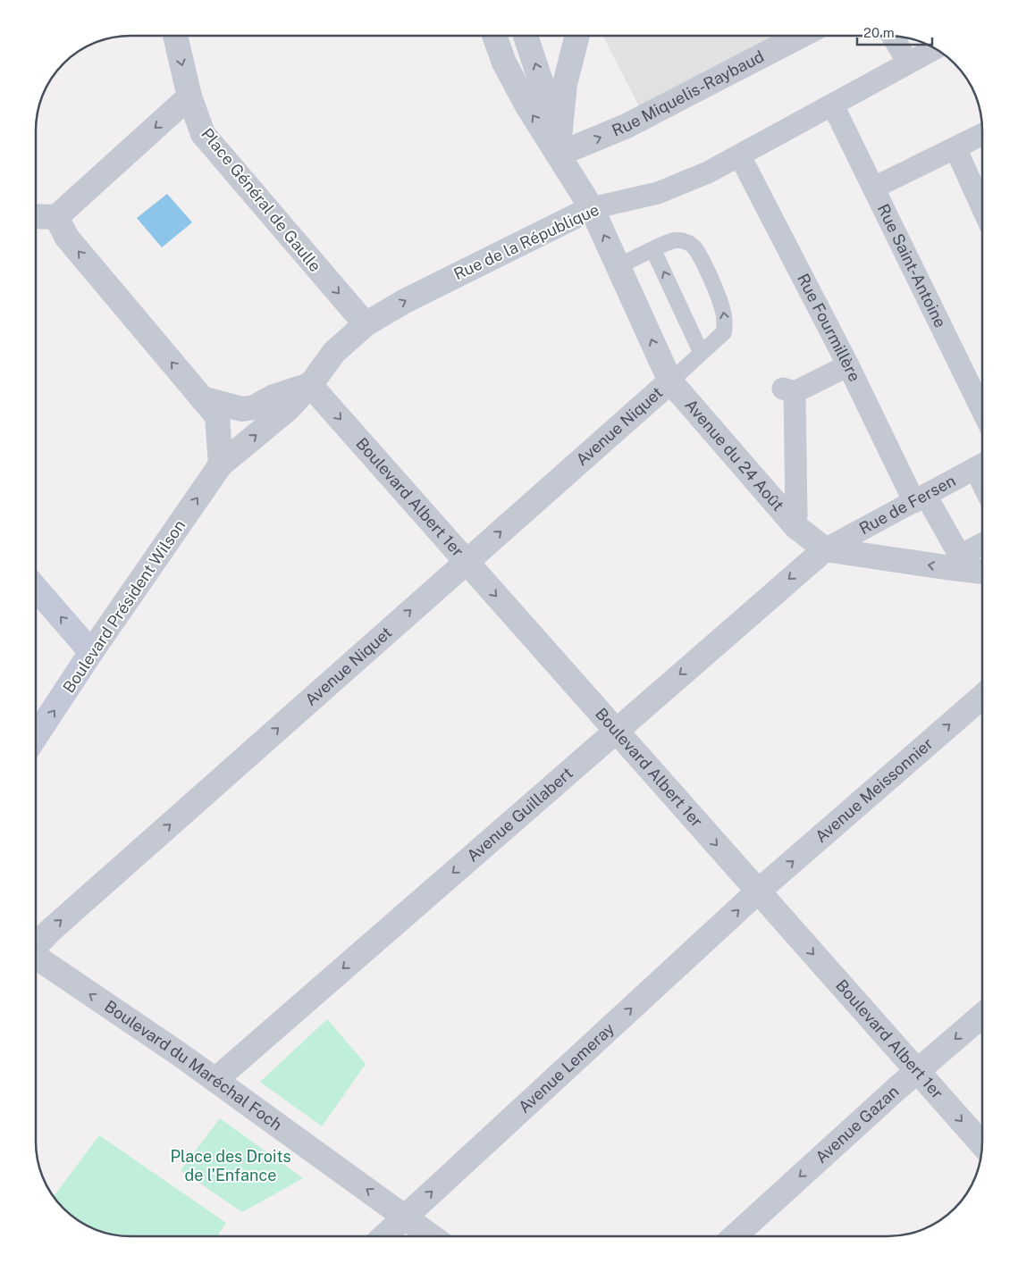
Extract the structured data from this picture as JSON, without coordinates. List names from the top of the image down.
{
  "streets": {
    "main road": ["Boulevard Président Wilson"],
    "street": [
      "Rue Miquelis-Raybaud",
      "Place Général de Gaulle",
      "Rue de la République",
      "Rue Saint-Antoine",
      "Rue Fourmillère",
      "Avenue Niquet",
      "Avenue du 24 Août",
      "Boulevard Albert 1er",
      "Rue de Fersen",
      "Avenue Meissonnier",
      "Avenue Guillabert",
      "Boulevard du Maréchal Foch",
      "Avenue Lemeray",
      "Avenue Gazan"
    ]
  },
  "crossings": [
    ["Rue Miquelis-Raybaud", "Avenue du 24 Août"],
    ["Place Général de Gaulle", "Rue de la République"],
    ["Rue de la République", "Rue Saint-Antoine"],
    ["Rue de la République", "Rue Fourmillère"],
    ["Rue de la République", "Avenue du 24 Août"],
    ["Rue Fourmillère", "Rue de Fersen"],
    ["Avenue Niquet", "Avenue du 24 Août"],
    ["Avenue Niquet", "Boulevard Albert 1er"],
    ["Avenue du 24 Août", "Rue de Fersen"],
    ["Avenue du 24 Août", "Avenue Guillabert"],
    ["Boulevard Albert 1er", "Avenue Meissonnier"],
    ["Boulevard Albert 1er", "Avenue Guillabert"],
    ["Boulevard Albert 1er", "Avenue Lemeray"],
    ["Boulevard Albert 1er", "Avenue Gazan"],
    ["Rue de Fersen", "Avenue Guillabert"],
    ["Avenue Meissonnier", "Avenue Lemeray"],
    ["Avenue Guillabert", "Boulevard du Maréchal Foch"],
    ["Boulevard du Maréchal Foch", "Avenue Lemeray"]
  ],
  "one_way": [
    "Rue Miquelis-Raybaud",
    "Rue de la République",
    "Avenue Niquet",
    "Avenue du 24 Août",
    "Boulevard Albert 1er",
    "Boulevard Président Wilson",
    "Avenue Meissonnier",
    "Avenue Guillabert",
    "Boulevard du Maréchal Foch",
    "Avenue Lemeray",
    "Avenue Gazan"
  ],
  "parks": ["Place des Droits de l'Enfance"],
  "scale_bar": "20 m"
}
